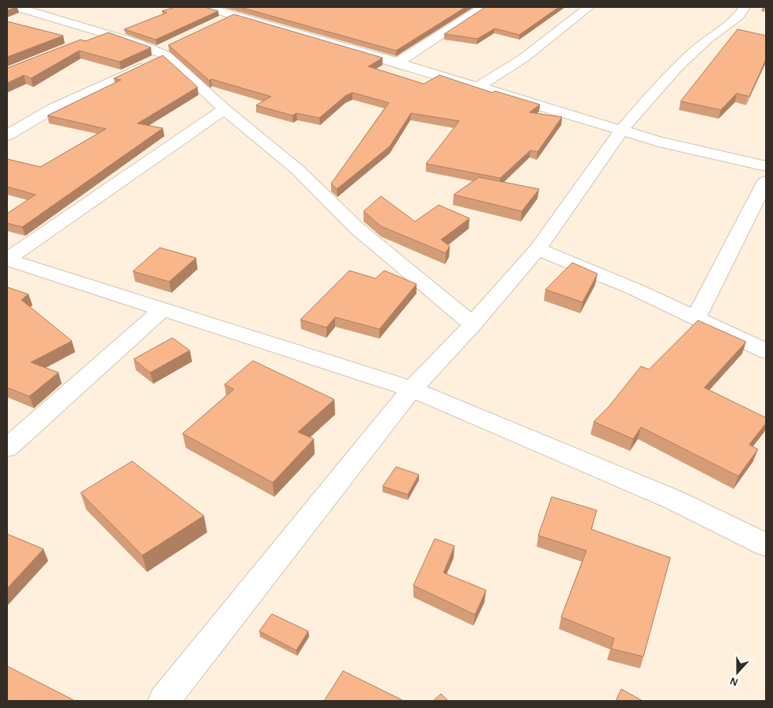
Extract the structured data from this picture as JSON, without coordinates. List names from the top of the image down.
{
  "north": "bottom"
}
